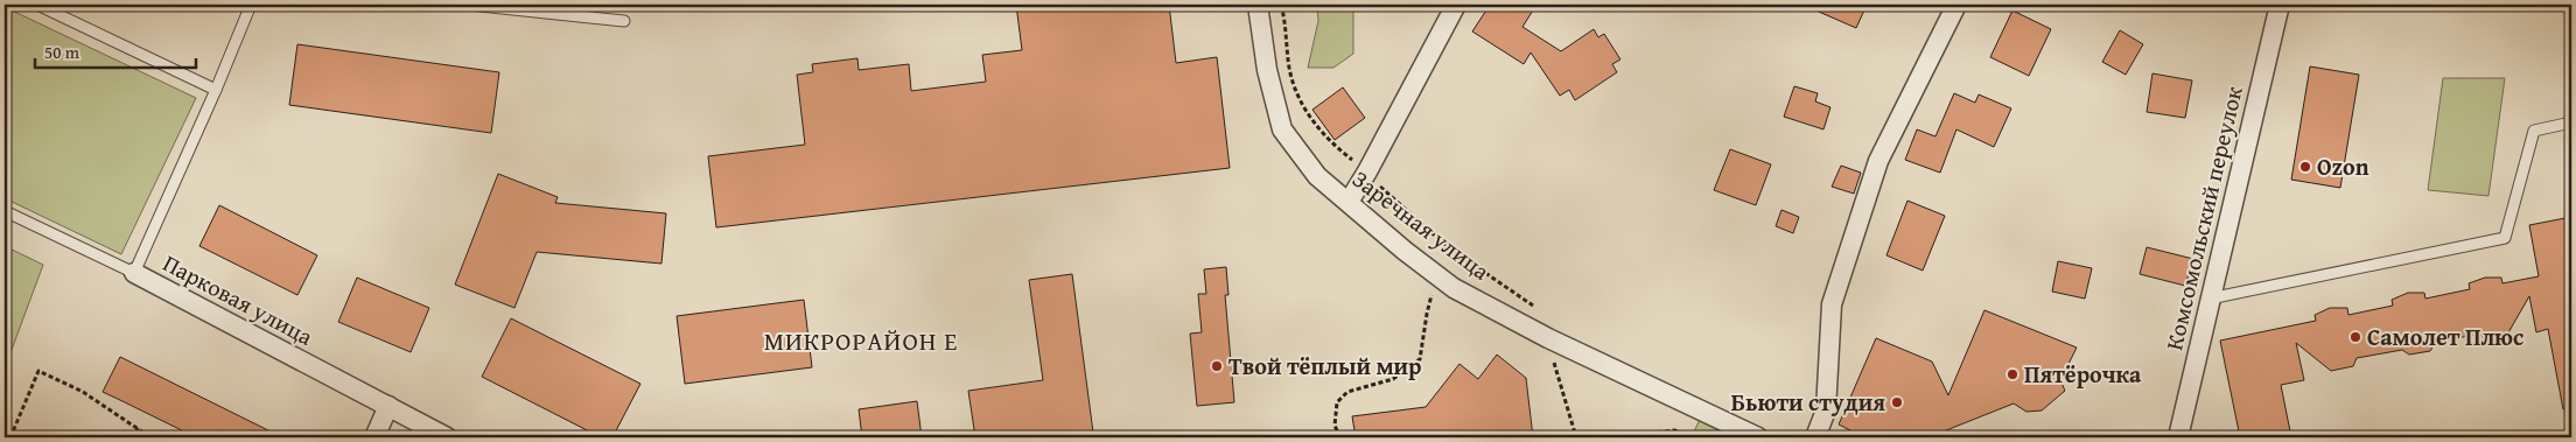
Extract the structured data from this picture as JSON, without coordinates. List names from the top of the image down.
{
  "streets": {
    "street": ["Комсомольский переулок", "Заречная улица", "Парковая улица"]
  },
  "districts": ["МИКРОРАЙОН Е"],
  "places": [
    "Ozon",
    "Самолет Плюс",
    "Твой тёплый мир",
    "Пятёрочка",
    "Бьюти студия"
  ],
  "scale_bar": "50 m"
}
